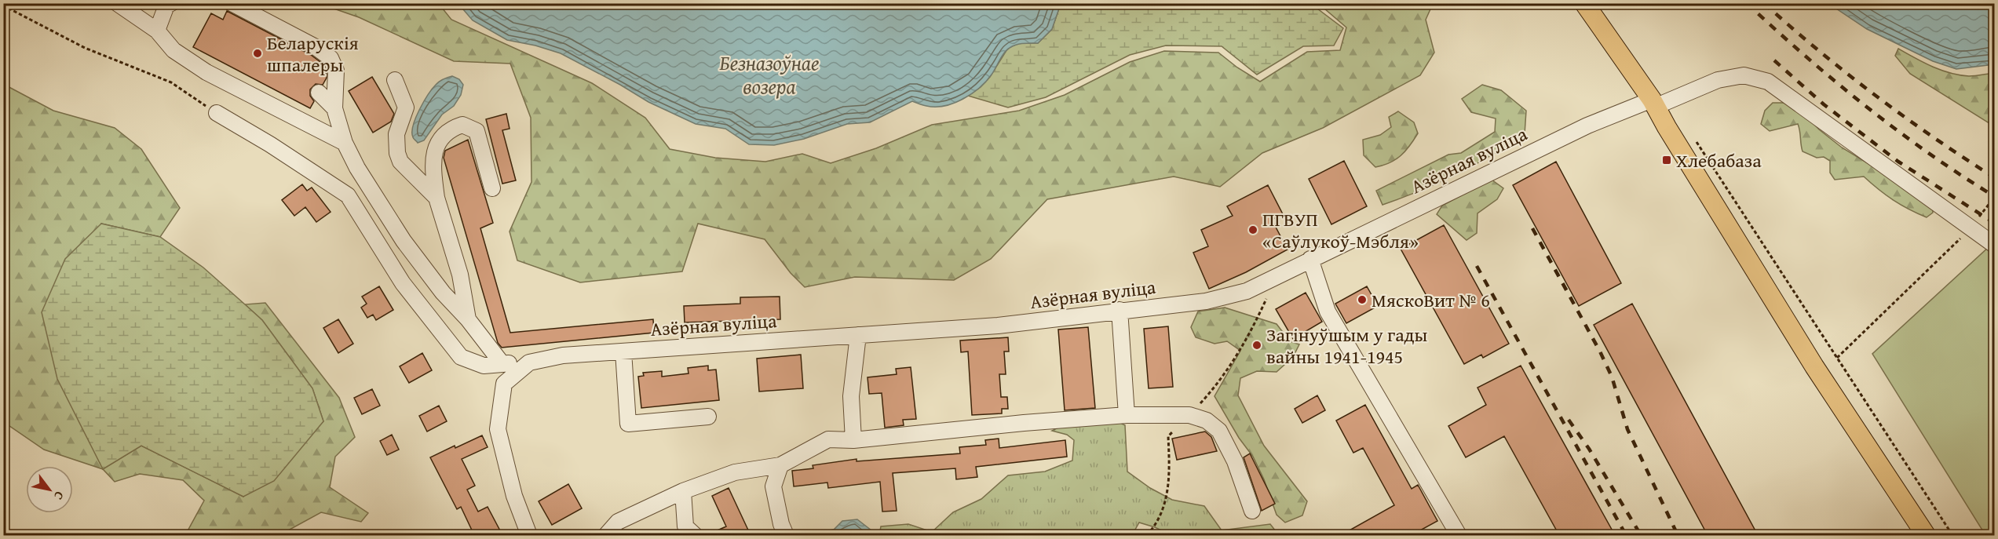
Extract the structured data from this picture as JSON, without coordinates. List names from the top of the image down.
{
  "streets": {
    "street": ["Азёрная вуліца"]
  },
  "water": ["Безназоўнае возера"],
  "places": {
    "other": [
      "Беларускія шпалеры",
      "ПГВУП «Саўлукоў-Мэбля»",
      "МяскоВит № 6",
      "Загінуўшым у гады вайны 1941-1945"
    ],
    "transit": ["Хлебабаза"]
  },
  "north": "bottom right"
}
